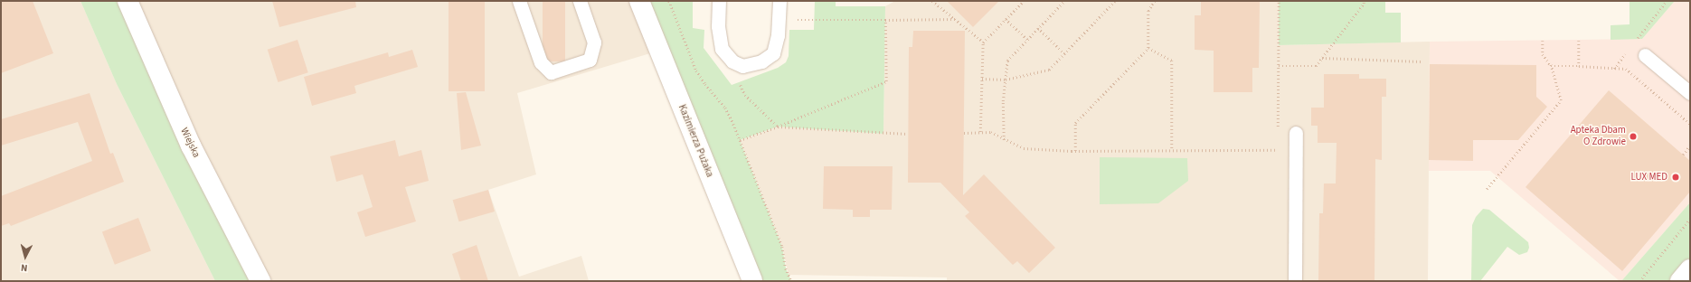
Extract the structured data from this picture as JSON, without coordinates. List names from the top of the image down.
{
  "streets": {
    "street": ["Kazimierza Pużaka", "Wiejska"]
  },
  "places": ["Apteka Dbam O Zdrowie", "LUX MED"],
  "north": "bottom"
}
